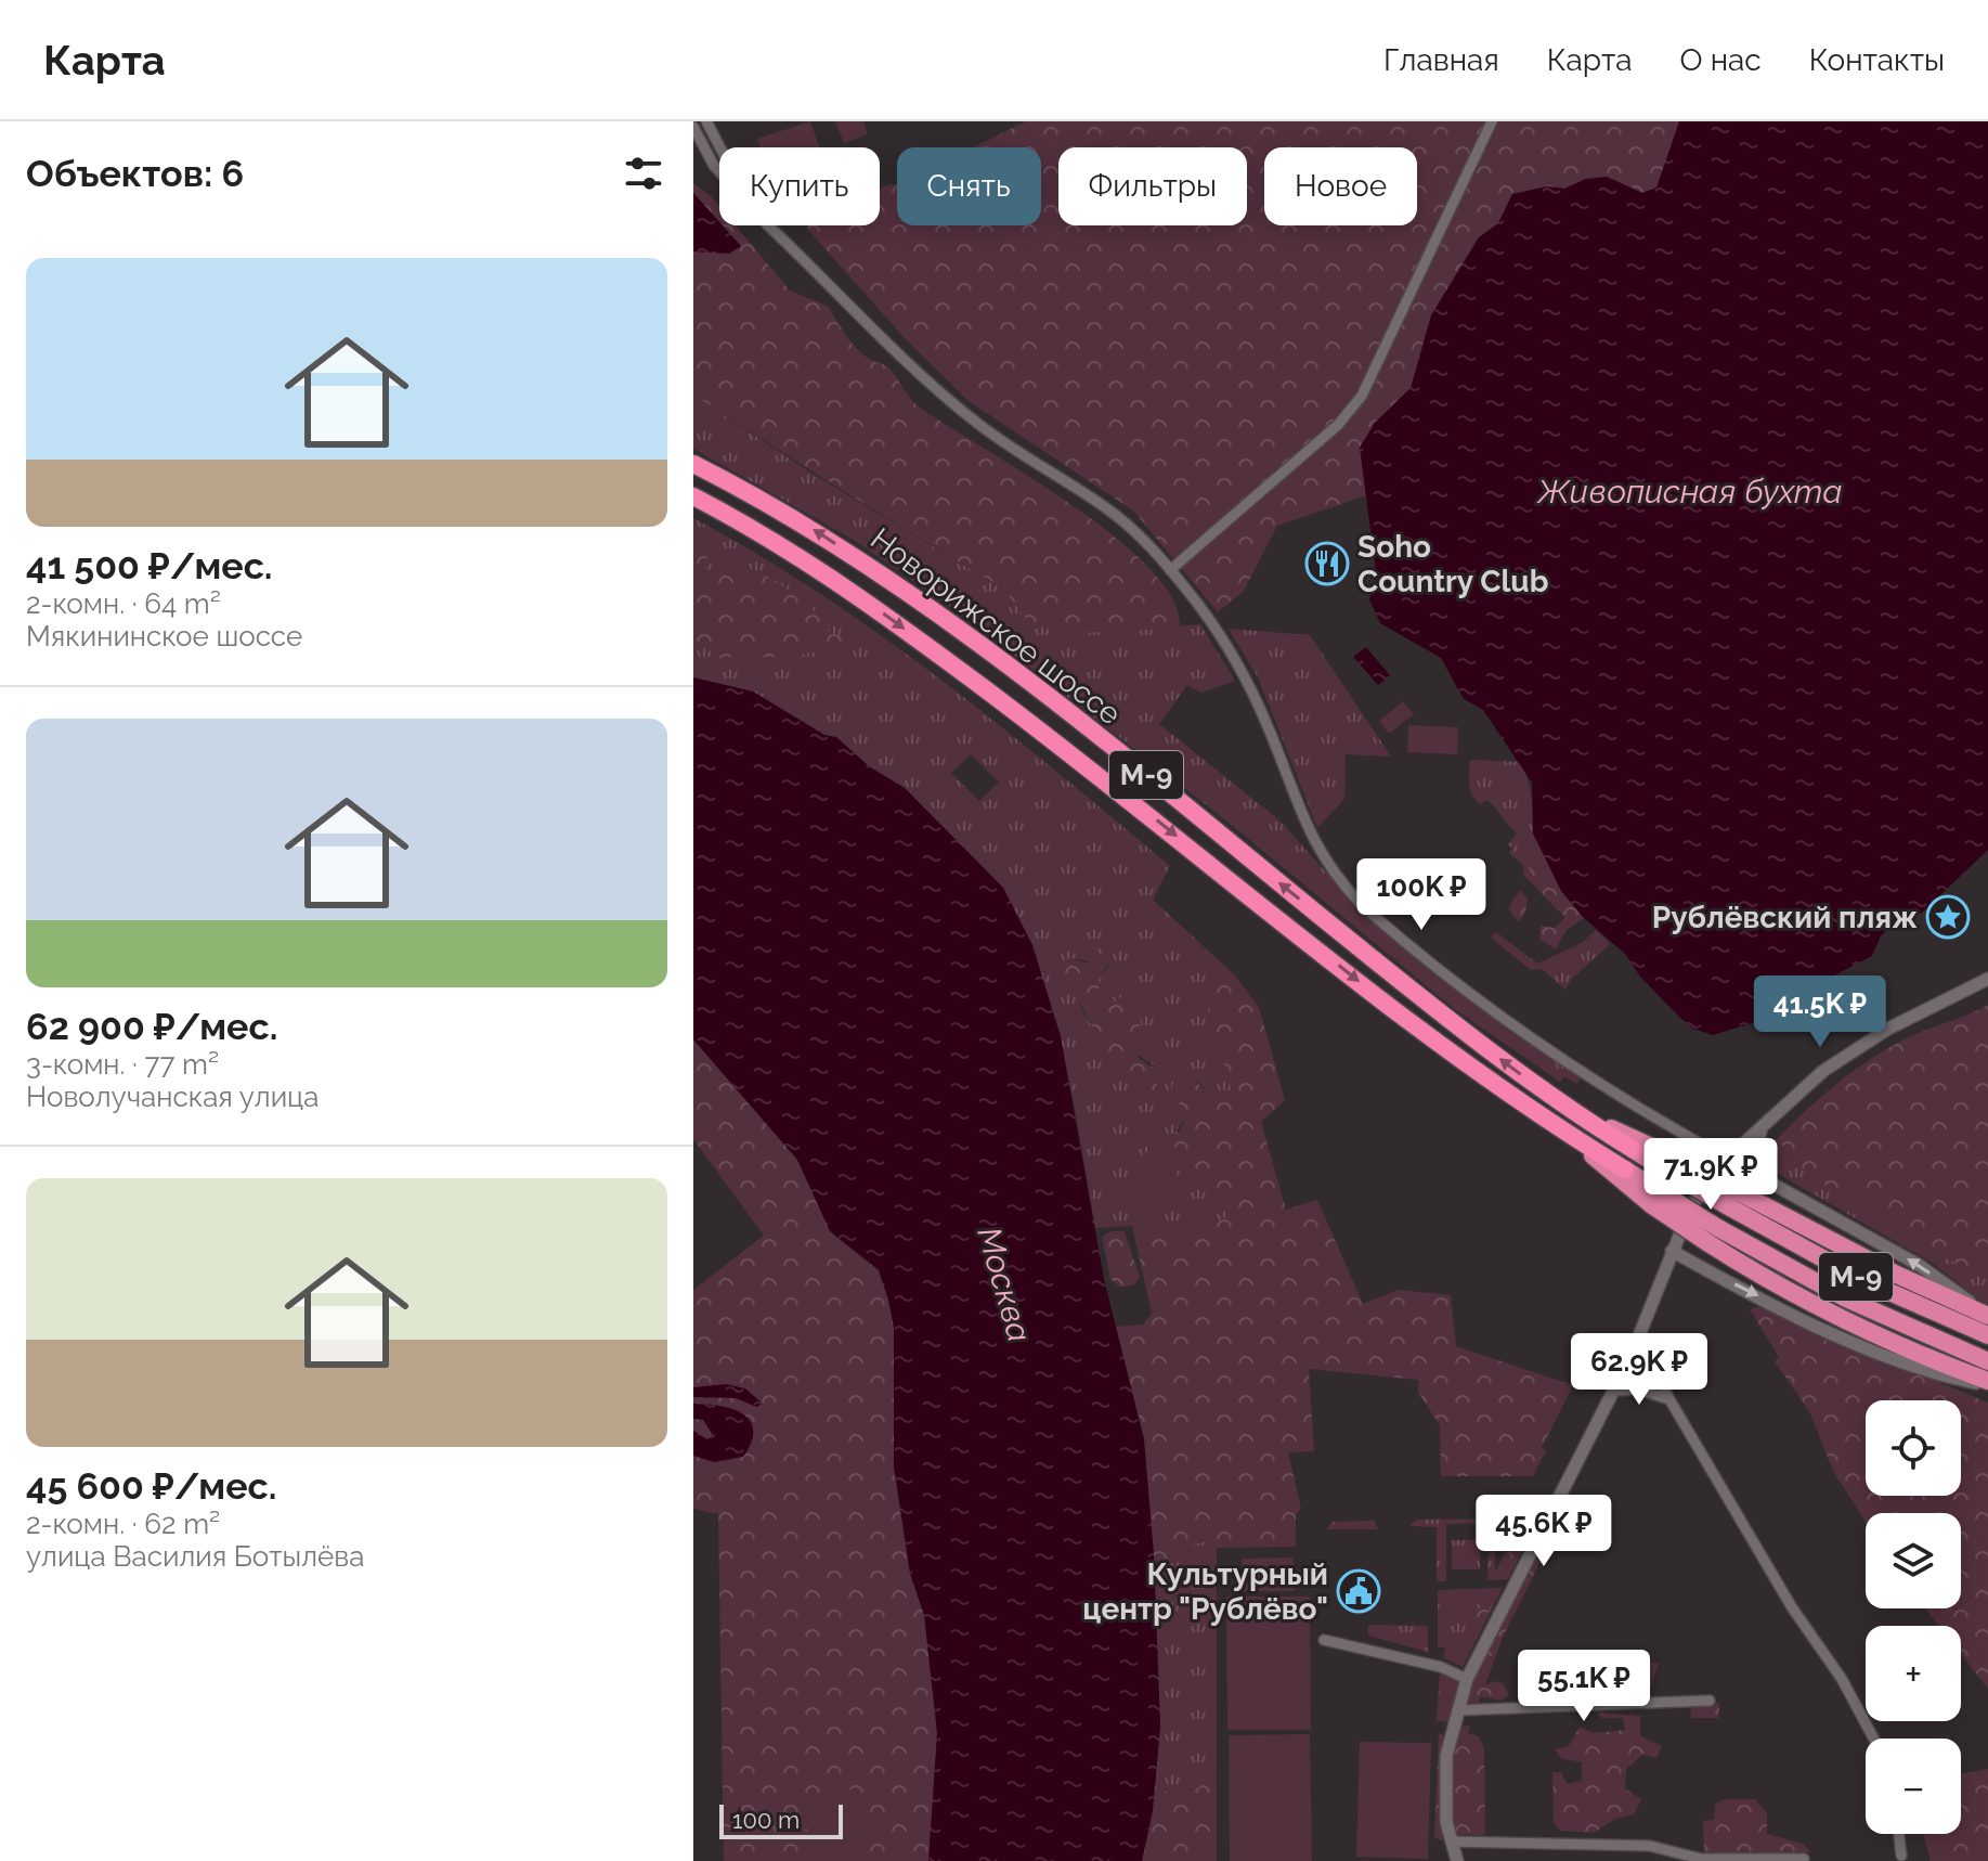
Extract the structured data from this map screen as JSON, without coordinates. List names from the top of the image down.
{
  "streets": {
    "highway": ["Новорижское шоссе", "М-9"]
  },
  "water": ["Живописная бухта", "Москва"],
  "places": {
    "restaurant": ["Soho Country Club"],
    "place": ["Рублёвский пляж"],
    "public building": ["Культурный центр \"Рублёво\""]
  },
  "scale_bar": "100 m",
  "page": {
    "header": "Карта",
    "nav": [
      "Главная",
      "Карта",
      "О нас",
      "Контакты"
    ],
    "heading": "Объектов: 6",
    "chip": [
      "Купить",
      "Снять",
      "Фильтры",
      "Новое"
    ],
    "list": [
      {
        "name": "41 500 ₽/мес.",
        "note": "2-комн. · 64 m² · Мякининское шоссе"
      },
      {
        "name": "62 900 ₽/мес.",
        "note": "3-комн. · 77 m² · Новолучанская улица"
      },
      {
        "name": "45 600 ₽/мес.",
        "note": "2-комн. · 62 m² · улица Василия Ботылёва"
      }
    ],
    "price": [
      "100K ₽",
      "41.5K ₽",
      "71.9K ₽",
      "62.9K ₽",
      "45.6K ₽",
      "55.1K ₽"
    ],
    "map_buttons": ["+", "−"],
    "scale": "100 m"
  }
}
